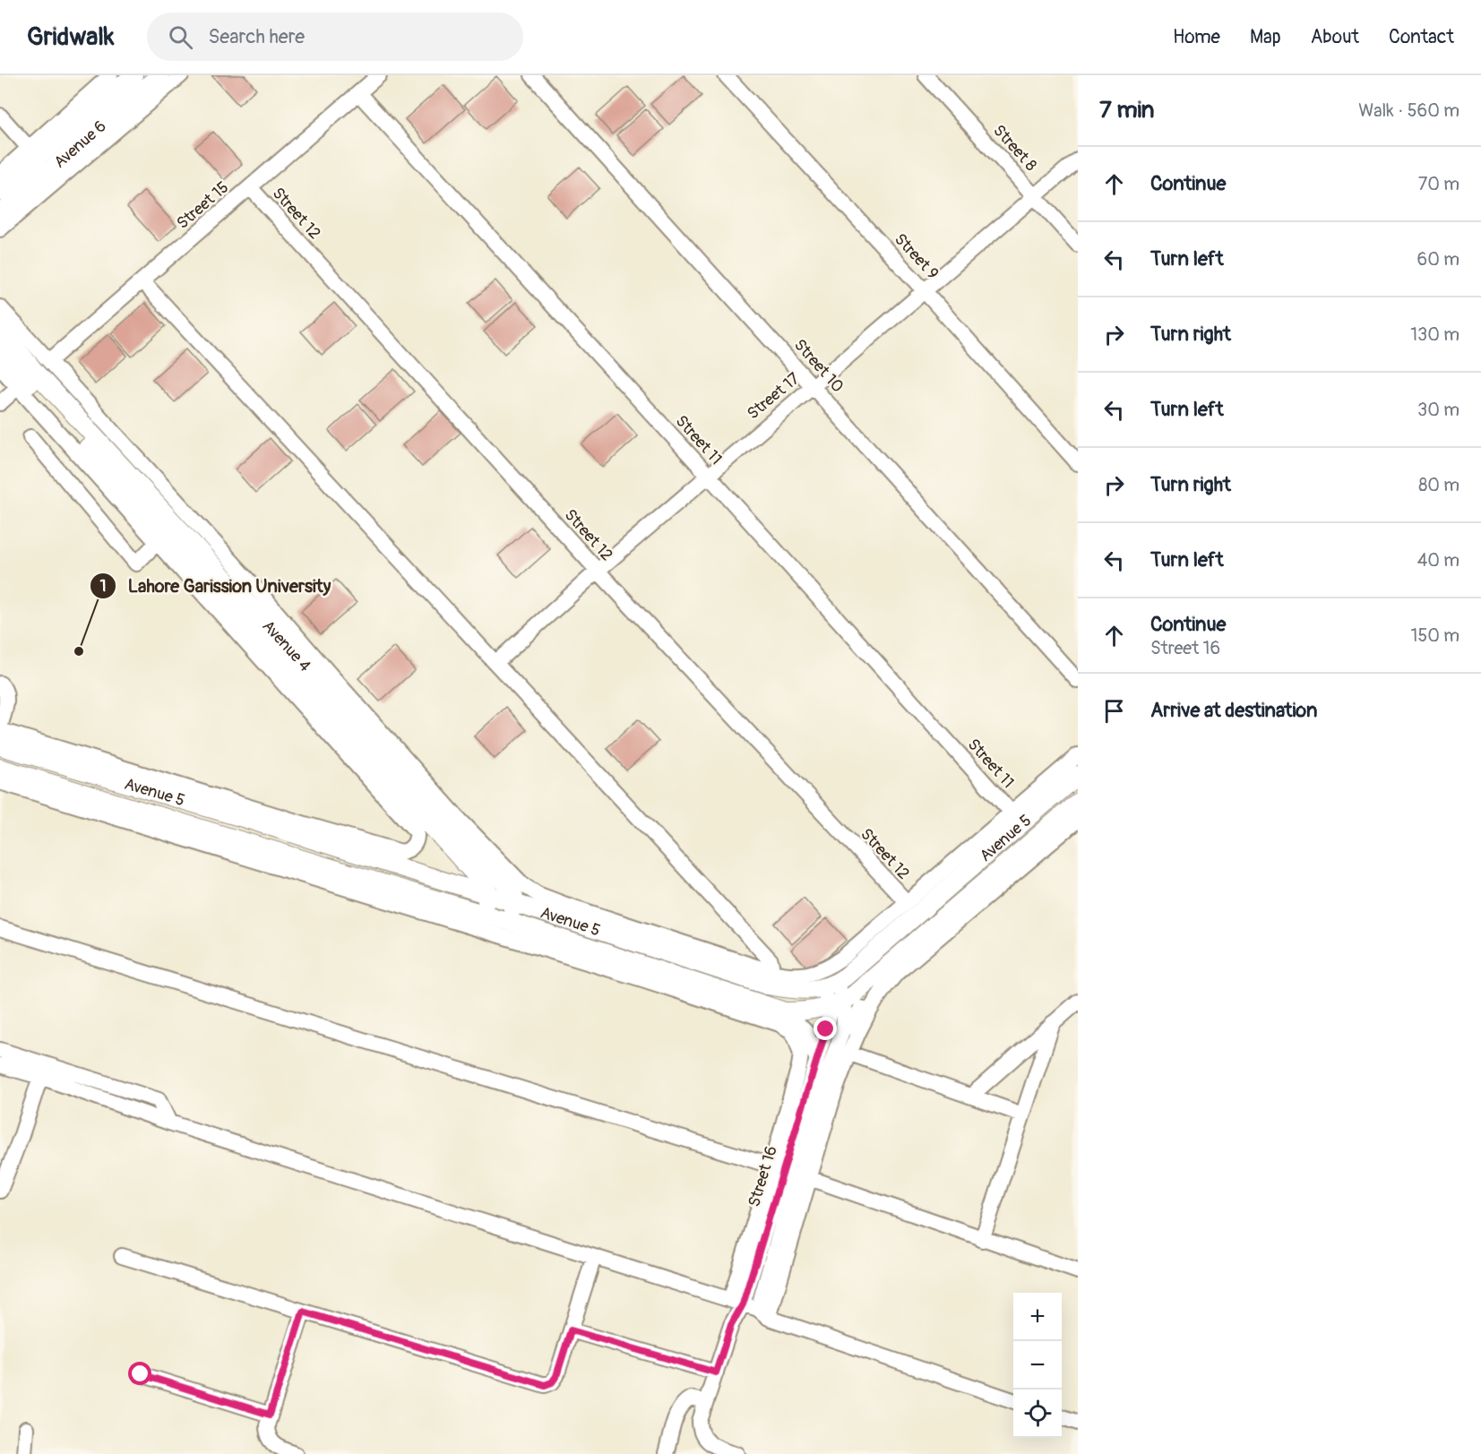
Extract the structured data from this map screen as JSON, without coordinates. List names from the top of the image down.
{
  "streets": {
    "main road": ["Avenue 6", "Avenue 4", "Avenue 5"],
    "street": [
      "Street 8",
      "Street 15",
      "Street 12",
      "Street 9",
      "Street 10",
      "Street 17",
      "Street 11",
      "Street 16"
    ]
  },
  "crossings": [
    ["Street 8", "Street 17"],
    ["Street 15", "Street 12"],
    ["Street 15", "Street 11"],
    ["Street 12", "Street 17"],
    ["Street 9", "Street 17"],
    ["Street 10", "Street 17"],
    ["Street 17", "Street 11"],
    ["Avenue 4", "Avenue 5"],
    ["Avenue 5", "Street 16"]
  ],
  "places": ["Lahore Garission University"],
  "page": {
    "header": "Gridwalk",
    "search": "Search here",
    "nav": [
      "Home",
      "Map",
      "About",
      "Contact"
    ],
    "heading": ["7 min", "Walk · 560 m"],
    "list": [
      ["Continue", "70 m"],
      ["Turn left", "60 m"],
      ["Turn right", "130 m"],
      ["Turn left", "30 m"],
      ["Turn right", "80 m"],
      ["Turn left", "40 m"],
      ["Continue", "Street 16", "150 m"],
      "Arrive at destination"
    ],
    "map_buttons": ["+", "−"]
  }
}
